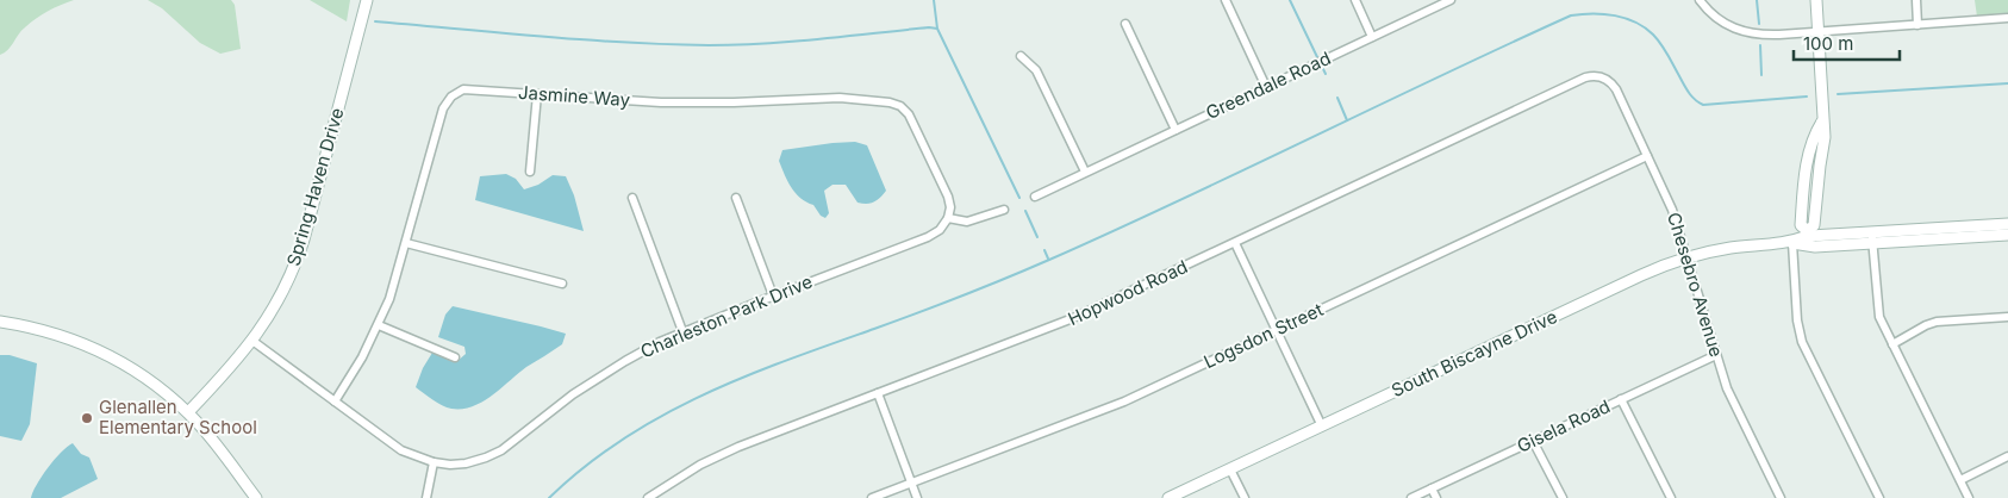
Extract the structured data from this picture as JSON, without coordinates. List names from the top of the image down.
{
  "streets": {
    "street": [
      "Greendale Road",
      "Jasmine Way",
      "Spring Haven Drive",
      "Chesebro Avenue",
      "Hopwood Road",
      "Charleston Park Drive",
      "Logsdon Street",
      "South Biscayne Drive",
      "Gisela Road"
    ]
  },
  "crossings": [
    ["Jasmine Way", "Charleston Park Drive"],
    ["Spring Haven Drive", "Charleston Park Drive"],
    ["Chesebro Avenue", "Hopwood Road"],
    ["Chesebro Avenue", "Logsdon Street"],
    ["Chesebro Avenue", "South Biscayne Drive"],
    ["Chesebro Avenue", "Gisela Road"]
  ],
  "places": ["Glenallen Elementary School"],
  "scale_bar": "100 m"
}
